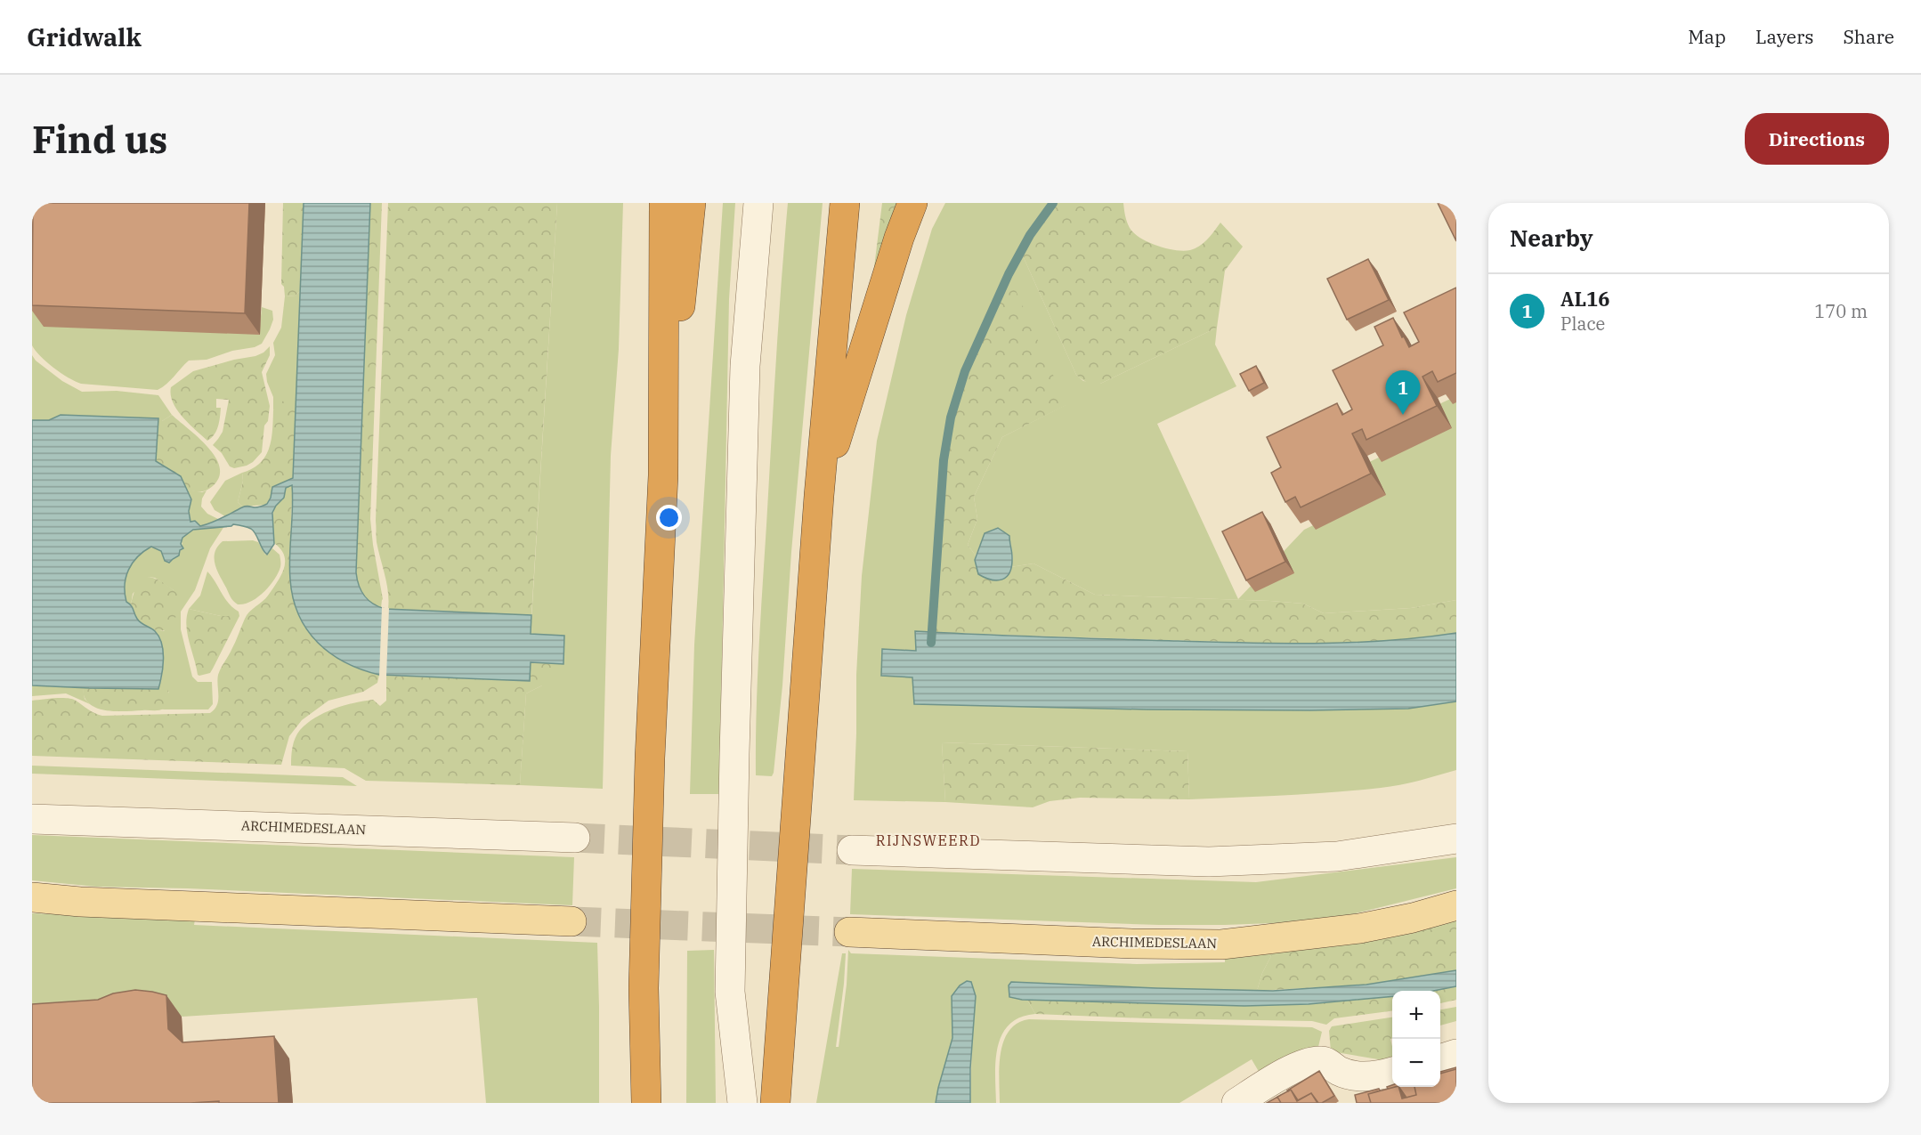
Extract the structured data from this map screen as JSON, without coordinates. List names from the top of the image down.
{
  "streets": {
    "main road": ["ARCHIMEDESLAAN"]
  },
  "districts": ["RIJNSWEERD"],
  "page": {
    "header": "Gridwalk",
    "nav": ["Map", "Layers", "Share"],
    "buttons": "Directions",
    "title": "Find us",
    "heading": "Nearby",
    "list": [
      {
        "mark": "1",
        "name": "AL16",
        "note": "Place",
        "value": "170 m"
      }
    ],
    "pins": "1",
    "map_buttons": ["+", "−"]
  }
}
